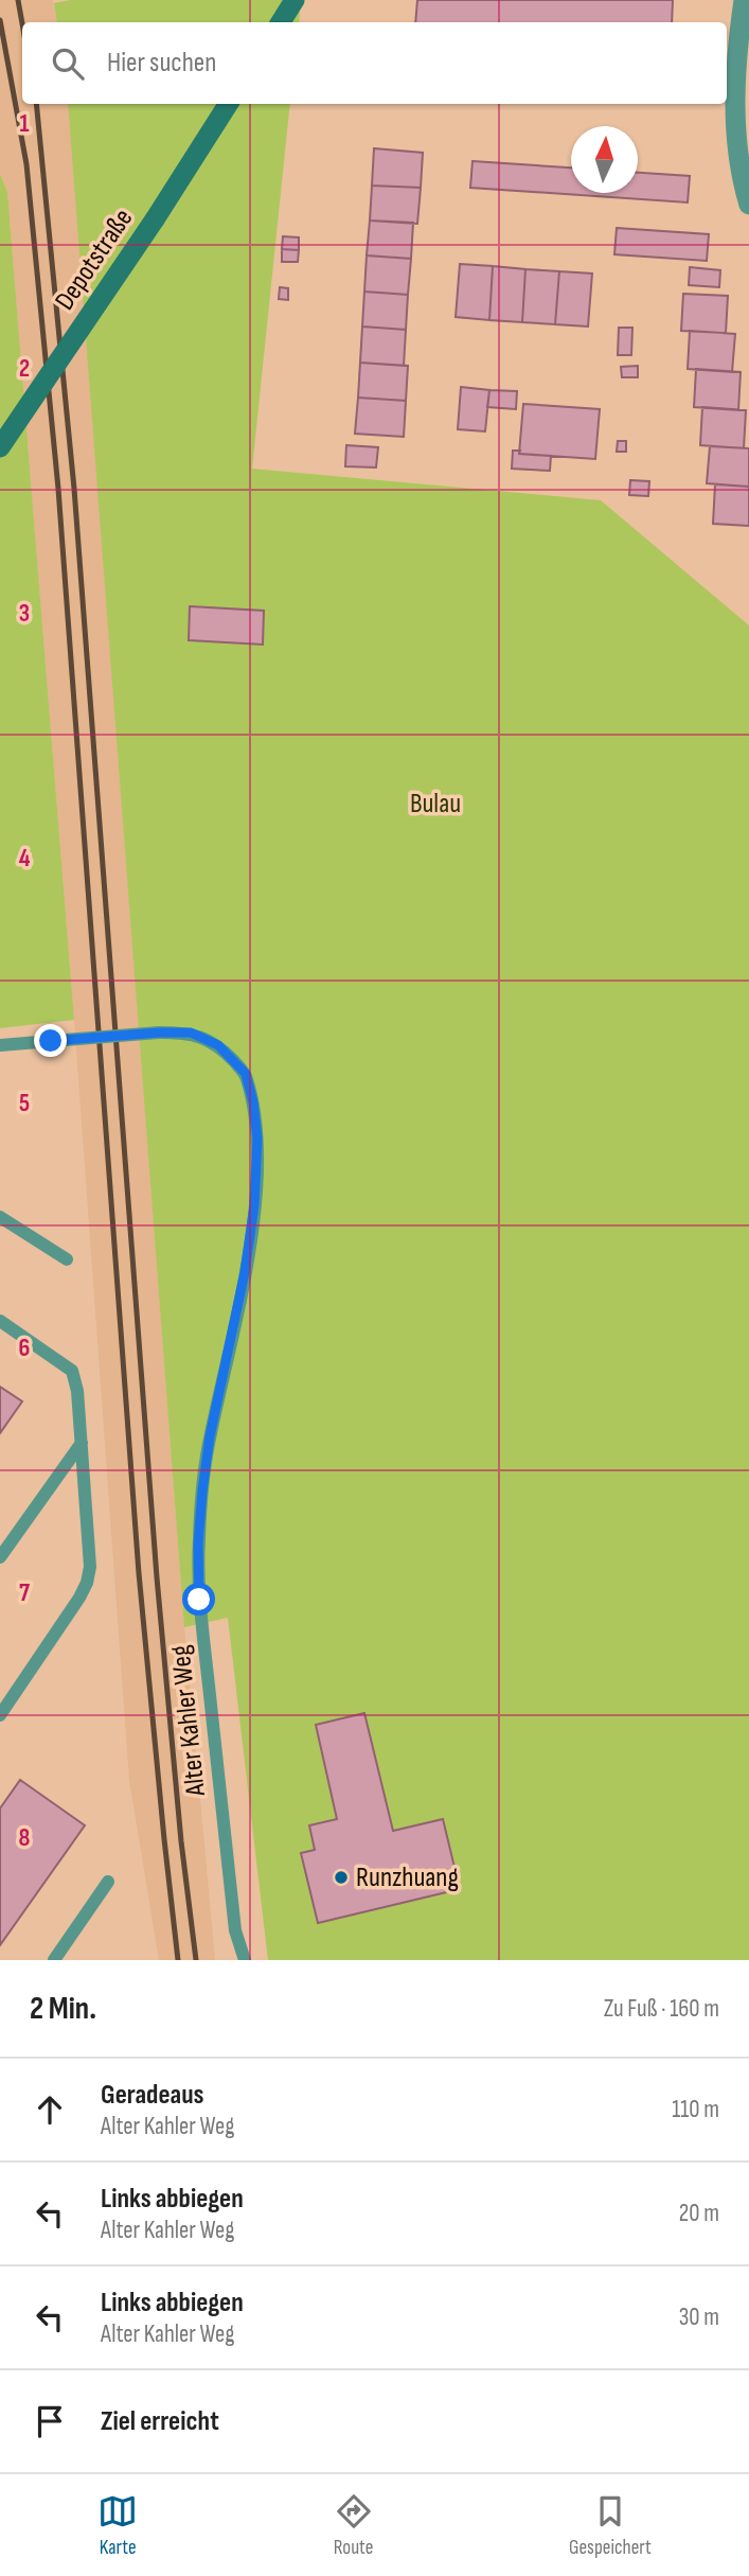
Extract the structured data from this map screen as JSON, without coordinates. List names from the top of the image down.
{
  "streets": {
    "main road": ["Depotstraße"],
    "lane": ["Alter Kahler Weg"]
  },
  "parks": ["Bulau"],
  "places": ["Runzhuang"],
  "north": "top",
  "page": {
    "search": "Hier suchen",
    "heading": ["2 Min.", "Zu Fuß · 160 m"],
    "list": [
      ["Geradeaus", "Alter Kahler Weg", "110 m"],
      ["Links abbiegen", "Alter Kahler Weg", "20 m"],
      ["Links abbiegen", "Alter Kahler Weg", "30 m"],
      "Ziel erreicht"
    ],
    "nav": ["Karte", "Route", "Gespeichert"]
  },
  "grid": {
    "rows": [
      "1",
      "2",
      "3",
      "4",
      "5",
      "6",
      "7",
      "8"
    ]
  }
}
